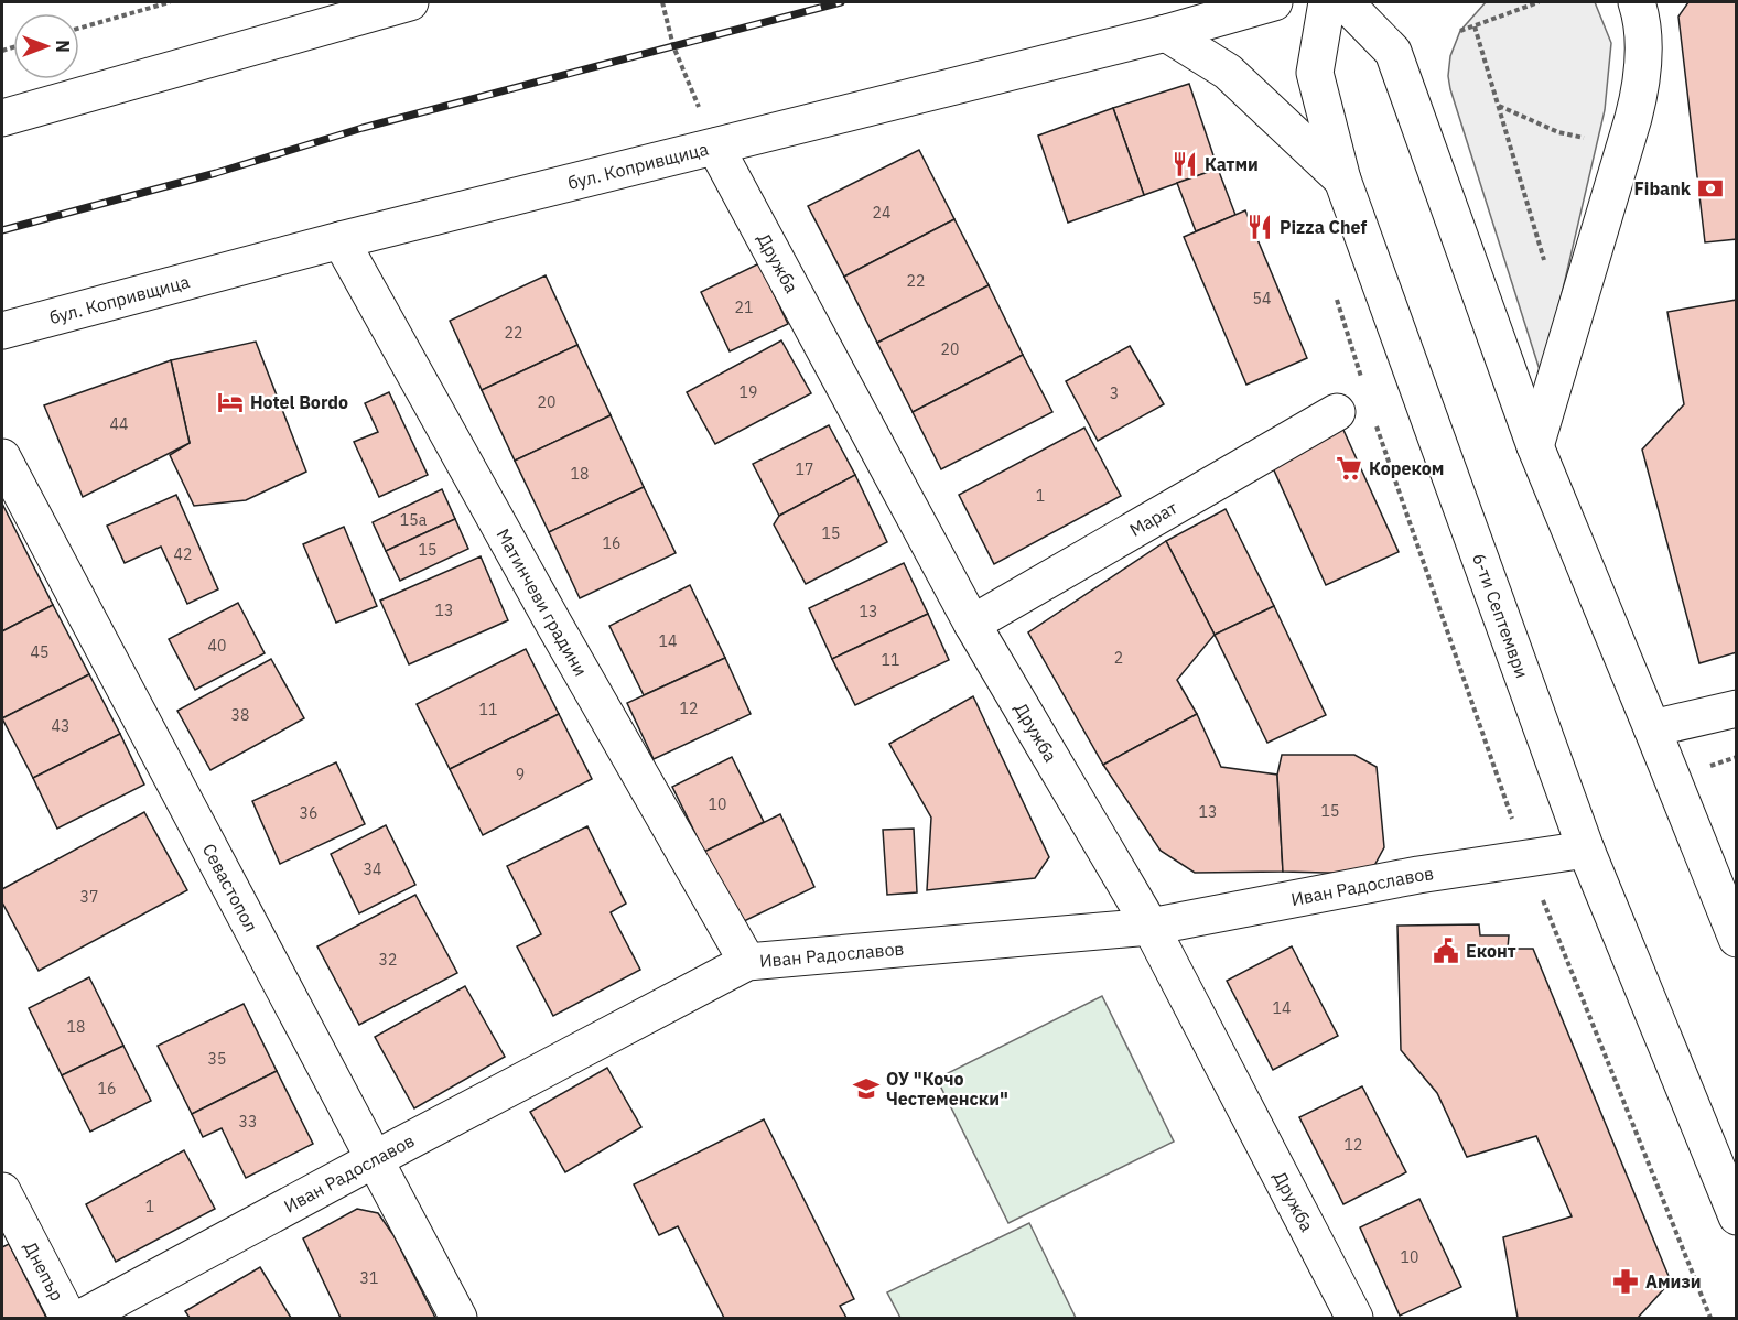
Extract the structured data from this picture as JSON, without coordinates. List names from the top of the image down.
{
  "streets": {
    "street": [
      "бул. Копривщица",
      "Дружба",
      "Марат",
      "Матинчеви градини",
      "6-ти Септември",
      "Иван Радославов",
      "Севастопол",
      "Днепър"
    ]
  },
  "crossings": [
    ["бул. Копривщица", "Дружба"],
    ["бул. Копривщица", "Матинчеви градини"],
    ["Дружба", "Марат"],
    ["Дружба", "Иван Радославов"],
    ["Матинчеви градини", "Иван Радославов"],
    ["6-ти Септември", "Иван Радославов"],
    ["Иван Радославов", "Севастопол"]
  ],
  "places": {
    "restaurant": ["Катми", "Pizza Chef"],
    "bank": ["Fibank"],
    "hotel": ["Hotel Bordo"],
    "supermarket": ["Кореком"],
    "public building": ["Еконт"],
    "school or university": ["ОУ \"Кочо Честеменски\""],
    "pharmacy": ["Амизи"]
  },
  "house_numbers": [
    "24",
    "22",
    "54",
    "21",
    "22",
    "20",
    "19",
    "3",
    "20",
    "44",
    "17",
    "18",
    "1",
    "15a",
    "15",
    "16",
    "15",
    "42",
    "13",
    "13",
    "14",
    "40",
    "45",
    "2",
    "11",
    "12",
    "11",
    "38",
    "43",
    "9",
    "10",
    "15",
    "13",
    "36",
    "34",
    "37",
    "32",
    "14",
    "18",
    "35",
    "16",
    "33",
    "12",
    "1",
    "10",
    "31"
  ],
  "north": "right"
}
